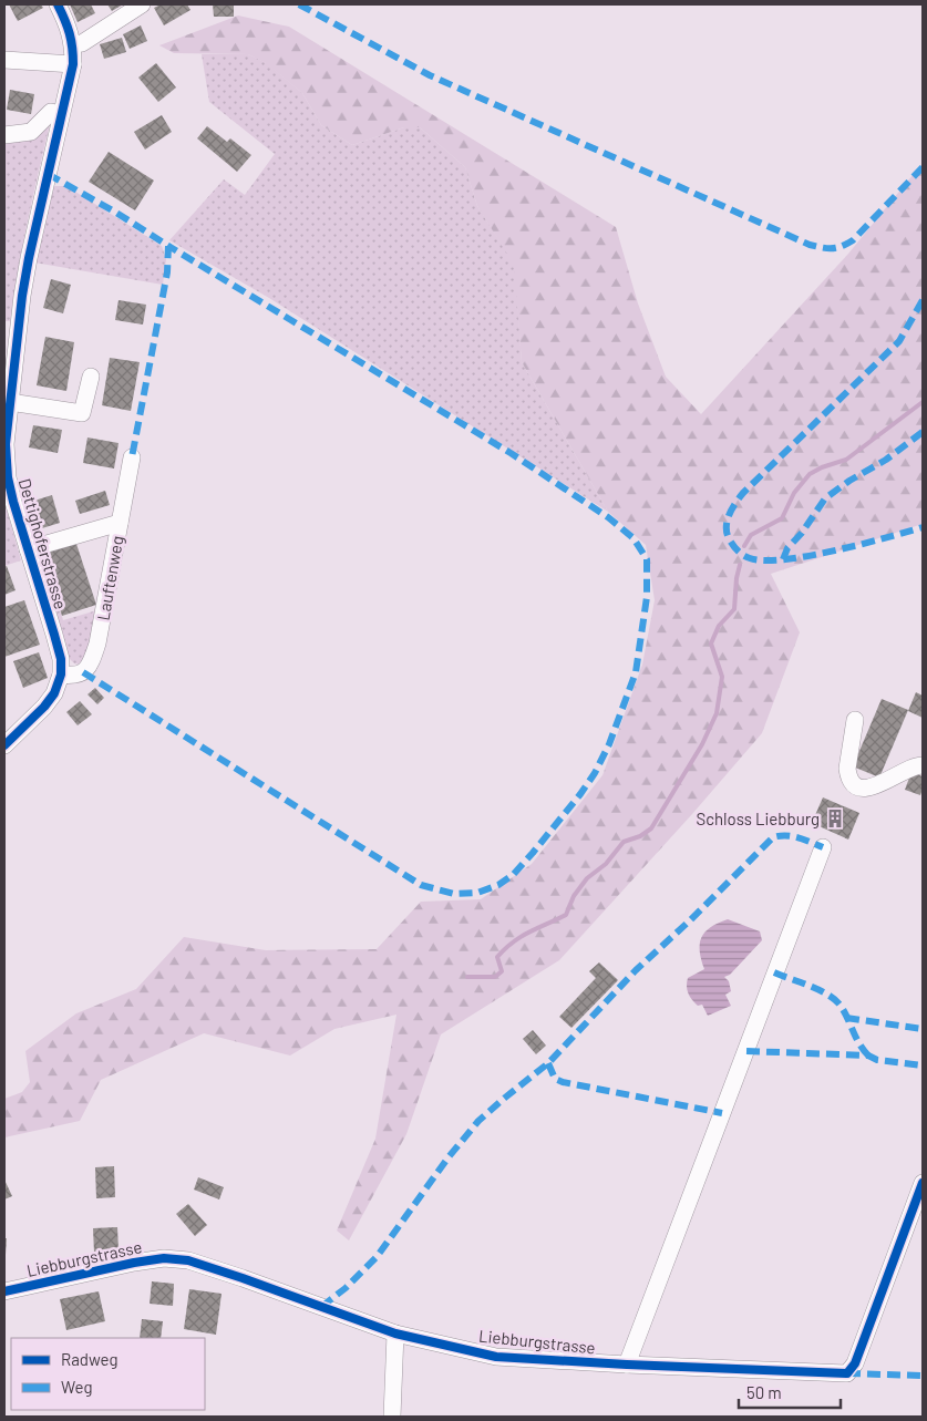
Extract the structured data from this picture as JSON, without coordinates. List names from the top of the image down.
{
  "streets": {
    "street": ["Dettighoferstrasse", "Lauftenweg", "Liebburgstrasse"]
  },
  "crossings": [
    ["Dettighoferstrasse", "Lauftenweg"]
  ],
  "places": {
    "building": ["Schloss Liebburg"]
  },
  "legend": ["Radweg", "Weg"],
  "scale_bar": "50 m"
}
